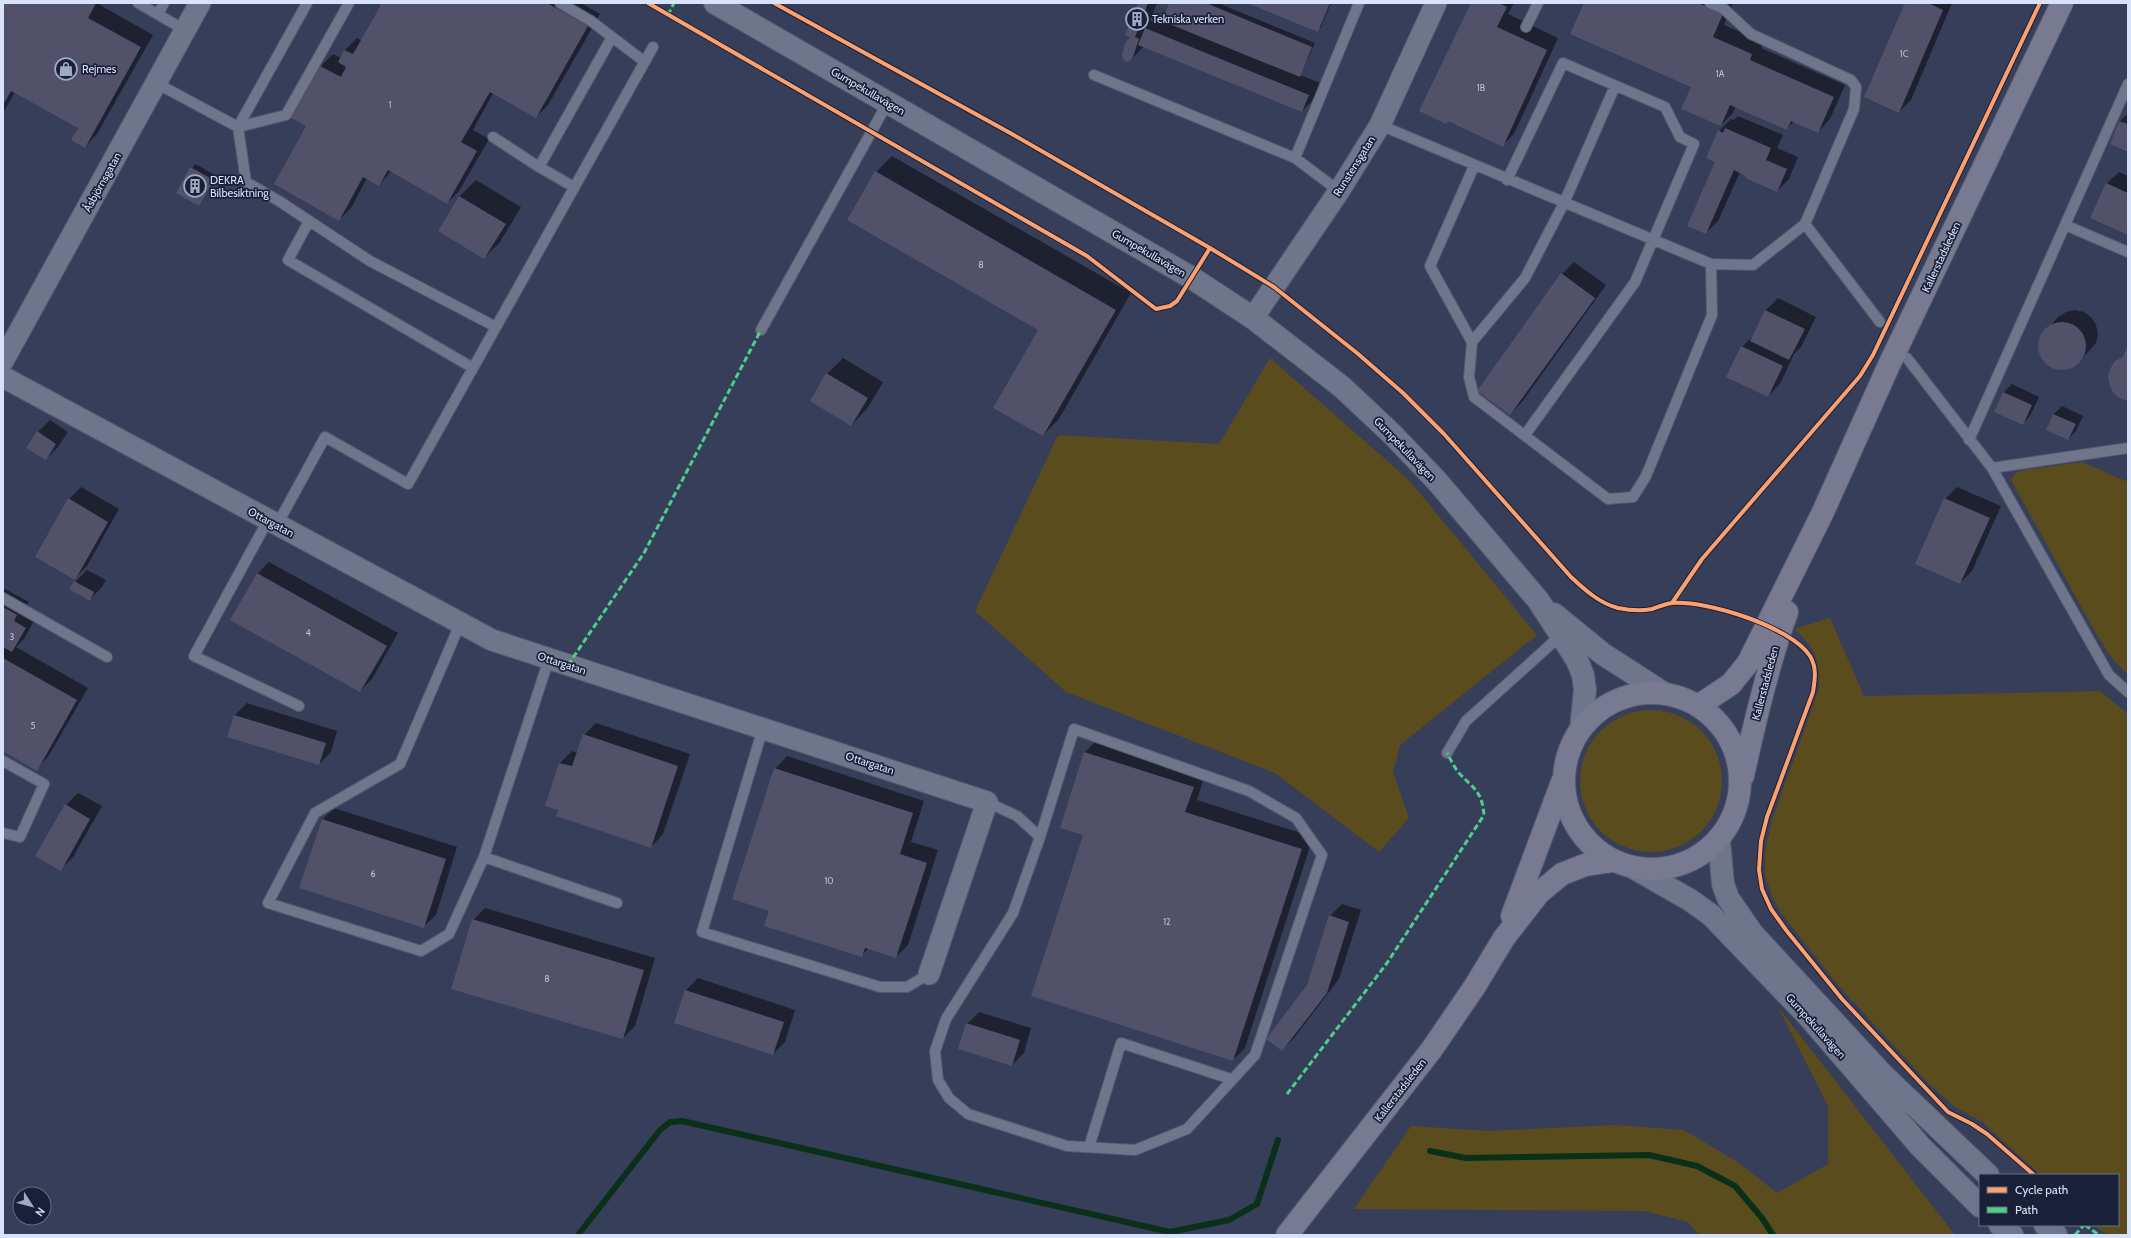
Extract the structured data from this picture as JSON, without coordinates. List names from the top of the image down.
{
  "streets": {
    "main road": ["Kallerstadsleden"],
    "street": [
      "Gumpekullavägen",
      "Runstensgatan",
      "Åsbjörnsgatan",
      "Ottargatan"
    ]
  },
  "crossings": [
    ["Gumpekullavägen", "Runstensgatan"],
    ["Gumpekullavägen", "Kallerstadsleden"]
  ],
  "places": {
    "building": ["Tekniska verken", "DEKRA Bilbesiktning"],
    "shop": ["Rejmes"]
  },
  "house_numbers": [
    "1C",
    "1A",
    "1B",
    "1",
    "8",
    "4",
    "3",
    "5",
    "6",
    "10",
    "12",
    "8"
  ],
  "legend": ["Cycle path", "Path"],
  "north": "bottom right"
}
